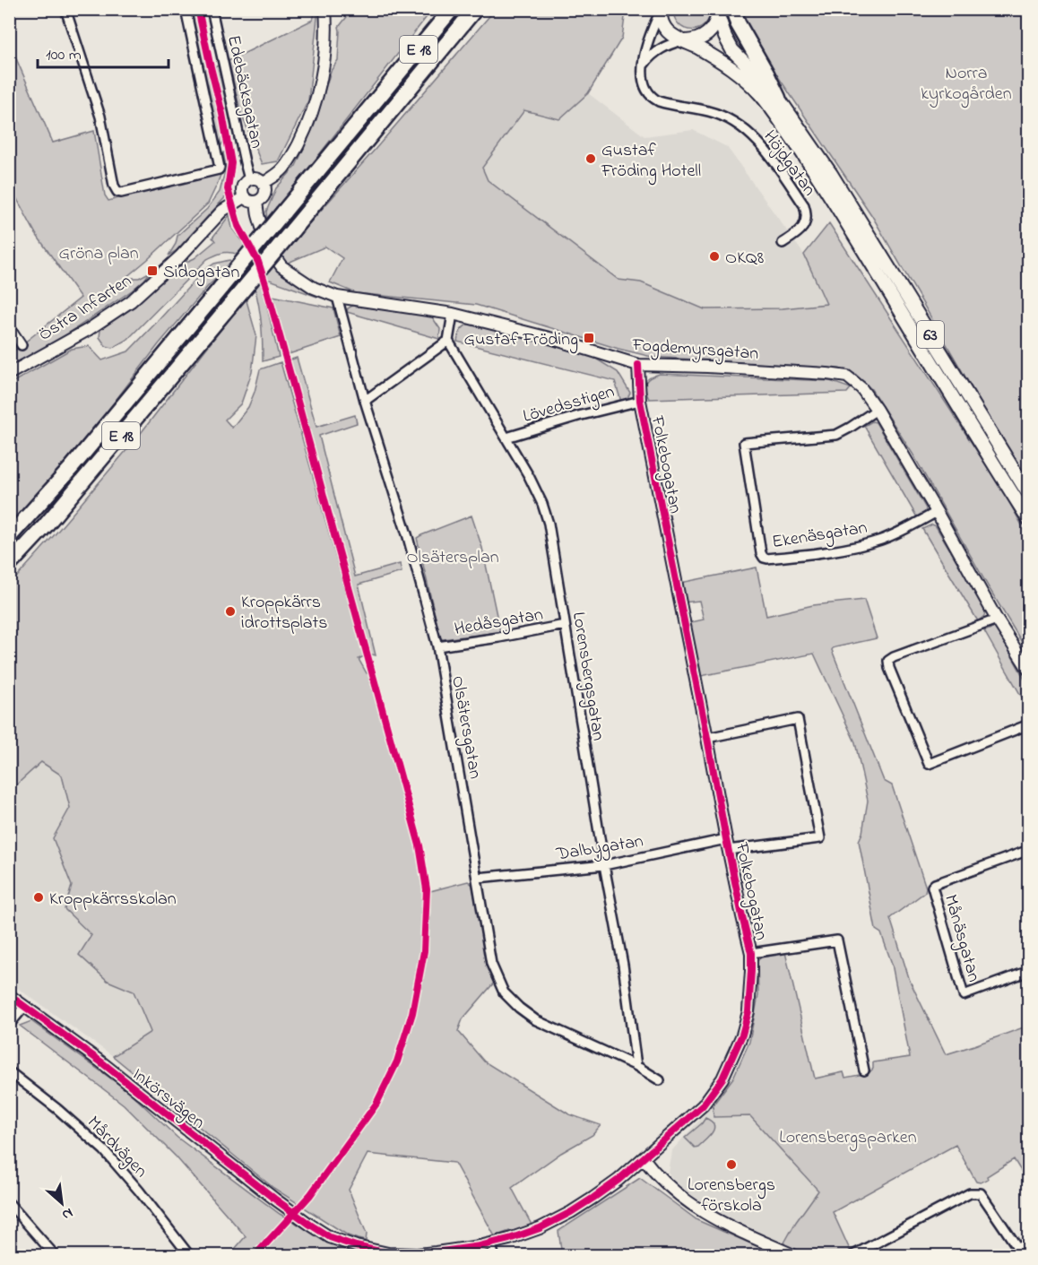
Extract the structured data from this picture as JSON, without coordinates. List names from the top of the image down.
{
  "streets": {
    "highway": ["E 18"],
    "main road": ["63"],
    "street": [
      "Edebäcksgatan",
      "Höjdgatan",
      "Östra Infarten",
      "Fogdemyrsgatan",
      "Lövedsstigen",
      "Folkebogatan",
      "Ekenäsgatan",
      "Hedåsgatan",
      "Lorensbergsgatan",
      "Olsätersgatan",
      "Dalbygatan",
      "Månäsgatan",
      "Inkörsvägen",
      "Mårdvägen"
    ]
  },
  "crossings": [
    ["Edebäcksgatan", "Östra Infarten"],
    ["Edebäcksgatan", "Fogdemyrsgatan"],
    ["Höjdgatan", "63"],
    ["Östra Infarten", "Fogdemyrsgatan"],
    ["Fogdemyrsgatan", "Folkebogatan"],
    ["Fogdemyrsgatan", "Ekenäsgatan"],
    ["Fogdemyrsgatan", "Olsätersgatan"],
    ["Lövedsstigen", "Folkebogatan"],
    ["Lövedsstigen", "Lorensbergsgatan"],
    ["Folkebogatan", "Dalbygatan"],
    ["Folkebogatan", "Inkörsvägen"],
    ["Hedåsgatan", "Lorensbergsgatan"],
    ["Hedåsgatan", "Olsätersgatan"],
    ["Lorensbergsgatan", "Olsätersgatan"],
    ["Lorensbergsgatan", "Dalbygatan"],
    ["Olsätersgatan", "Dalbygatan"]
  ],
  "parks": [
    "Norra kyrkogården",
    "Gröna plan",
    "Olsätersplan",
    "Lorensbergsparken"
  ],
  "places": {
    "other": [
      "Gustaf Fröding Hotell",
      "OKQ8",
      "Kroppkärrs idrottsplats",
      "Kroppkärrsskolan",
      "Lorensbergs förskola"
    ],
    "transit": ["Sidogatan", "Gustaf Fröding"]
  },
  "scale_bar": "100 m",
  "north": "bottom right"
}
